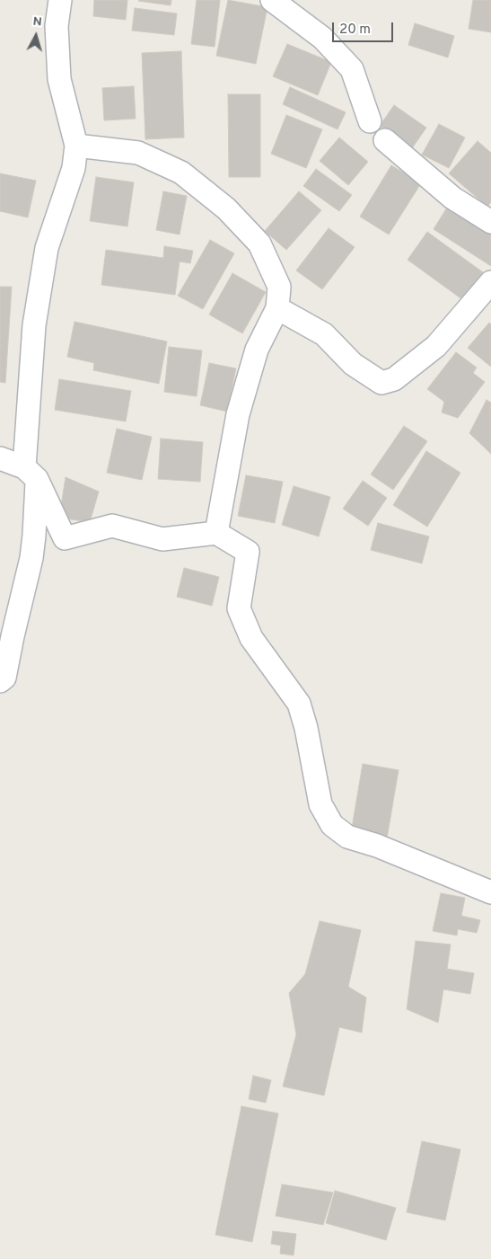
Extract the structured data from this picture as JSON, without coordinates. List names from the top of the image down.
{
  "scale_bar": "20 m",
  "north": "top"
}
